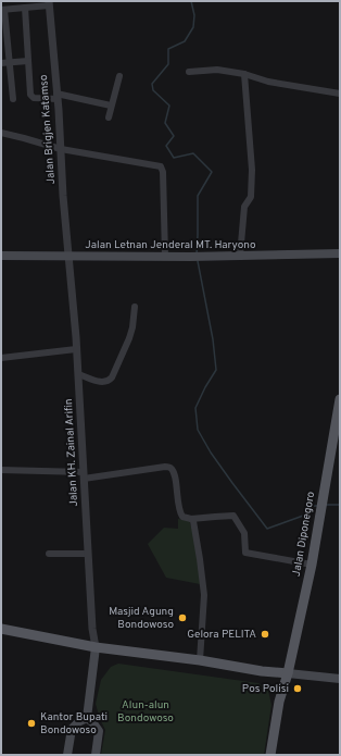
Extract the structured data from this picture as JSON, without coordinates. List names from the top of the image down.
{
  "streets": {
    "main road": ["Jalan Letnan Jenderal MT. Haryono", "Jalan Diponegoro"],
    "street": ["Jalan Brigjen Katamso", "Jalan KH. Zainal Arifin"]
  },
  "crossings": [
    ["Jalan Brigjen Katamso", "Jalan Letnan Jenderal MT. Haryono"],
    ["Jalan Brigjen Katamso", "Jalan KH. Zainal Arifin"],
    ["Jalan Letnan Jenderal MT. Haryono", "Jalan KH. Zainal Arifin"]
  ],
  "parks": ["Alun-alun Bondowoso"],
  "places": [
    "Masjid Agung Bondowoso",
    "Gelora PELITA",
    "Pos Polisi",
    "Kantor Bupati Bondowoso"
  ]
}
